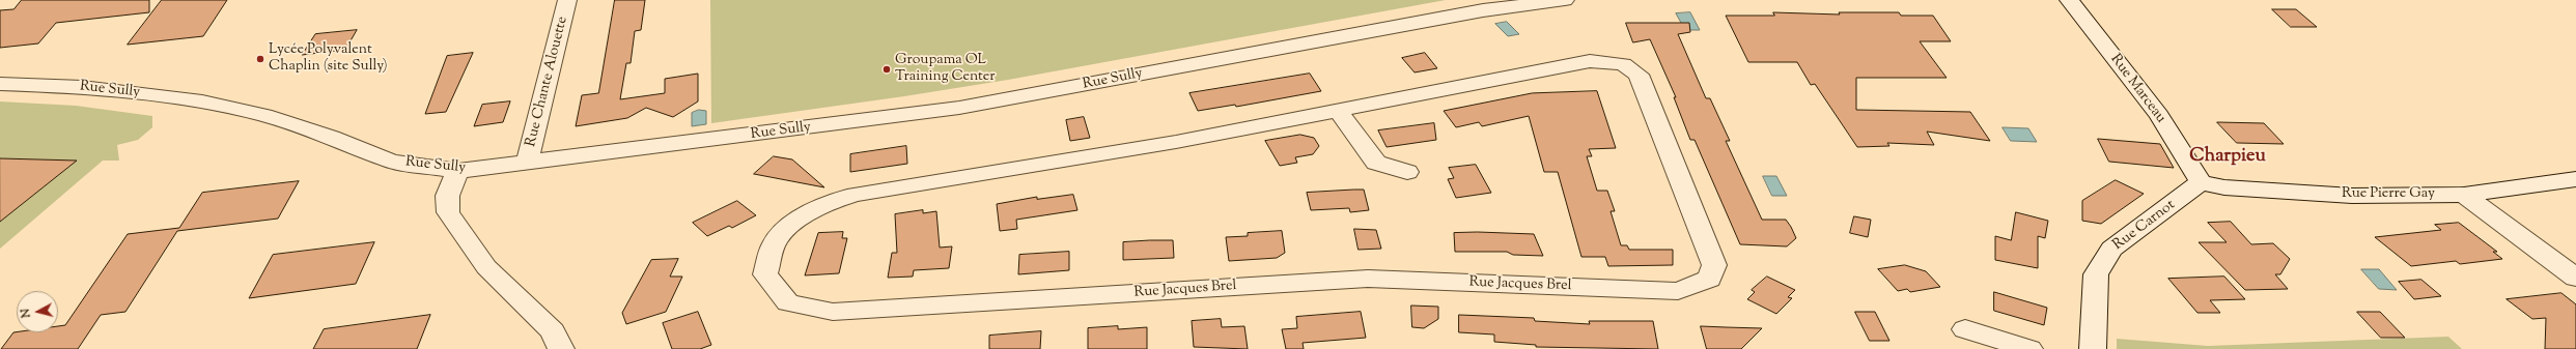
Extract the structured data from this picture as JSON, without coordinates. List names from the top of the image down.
{
  "streets": {
    "street": [
      "Rue Sully",
      "Rue Chante Alouette",
      "Rue Marceau",
      "Rue Pierre Gay",
      "Rue Carnot",
      "Rue Jacques Brel"
    ]
  },
  "crossings": [
    ["Rue Sully", "Rue Chante Alouette"],
    ["Rue Marceau", "Rue Pierre Gay"],
    ["Rue Marceau", "Rue Carnot"],
    ["Rue Pierre Gay", "Rue Carnot"]
  ],
  "districts": ["Charpieu"],
  "places": ["Lycée Polyvalent Chaplin (site Sully)", "Groupama OL Training Center"],
  "north": "left"
}
